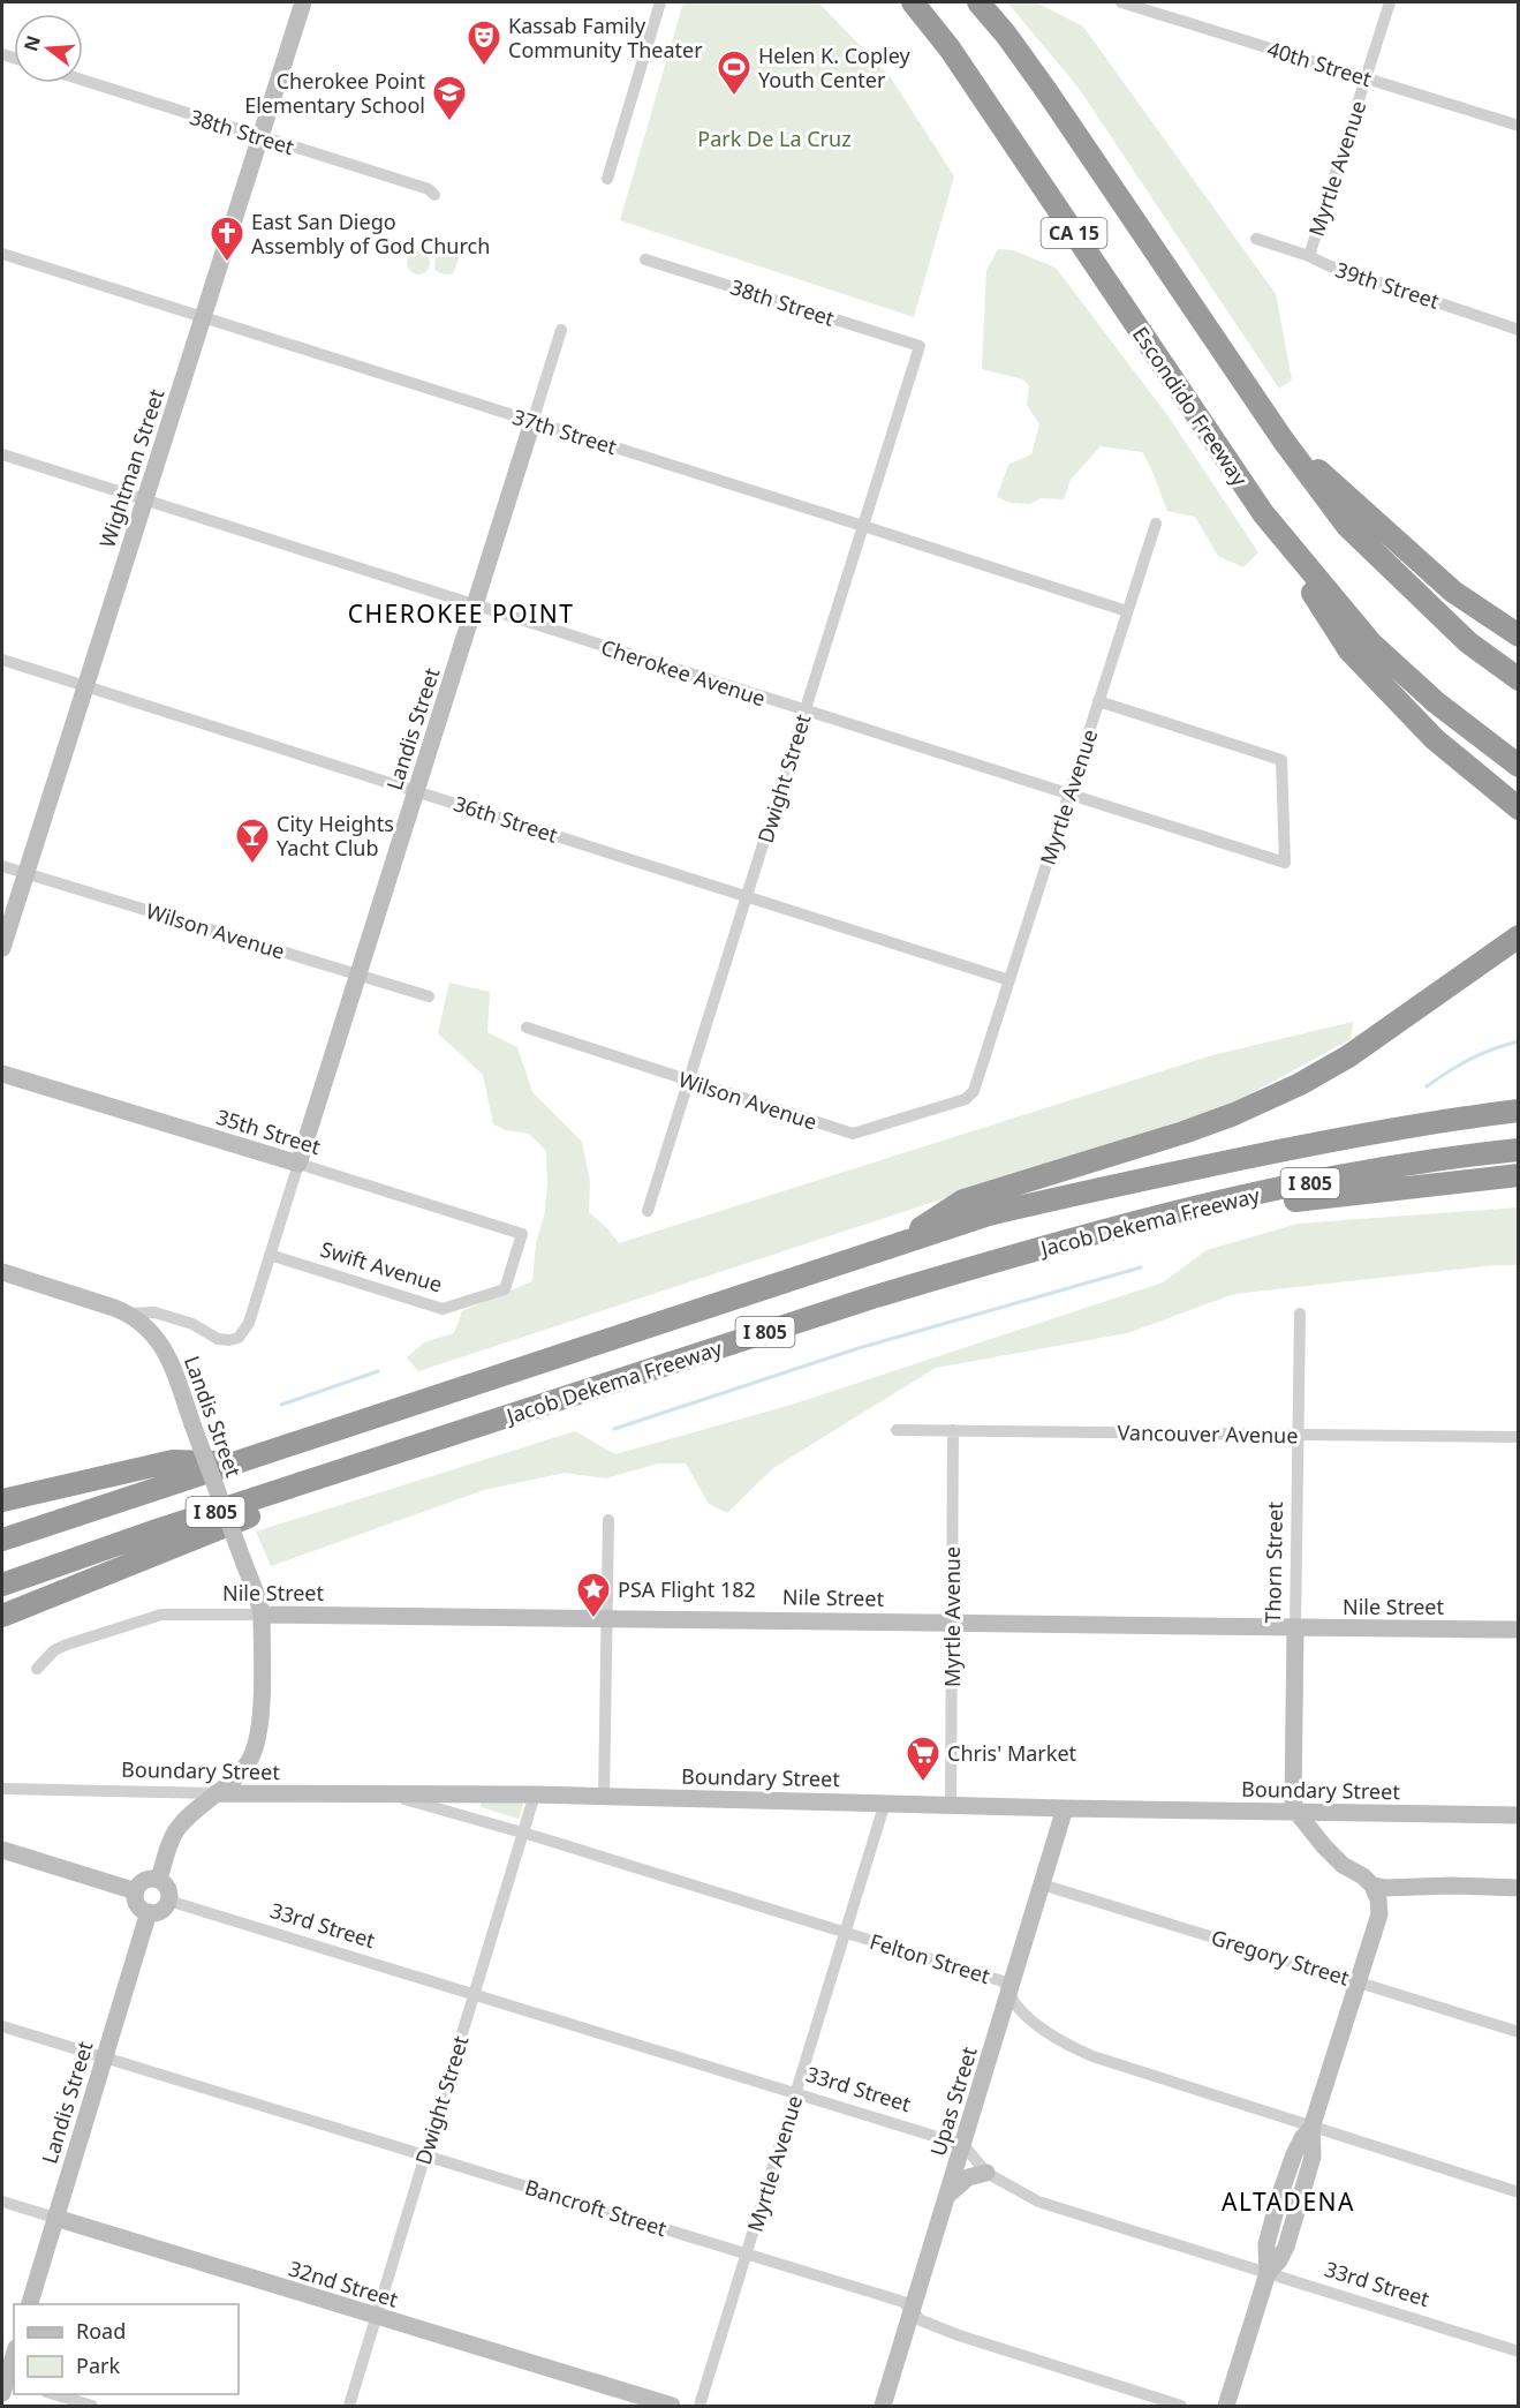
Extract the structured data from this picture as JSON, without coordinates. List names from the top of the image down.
{
  "streets": {
    "highway": [
      "CA 15",
      "Escondido Freeway",
      "I 805",
      "Jacob Dekema Freeway"
    ],
    "street": [
      "40th Street",
      "38th Street",
      "Myrtle Avenue",
      "39th Street",
      "37th Street",
      "Wightman Street",
      "Cherokee Avenue",
      "Landis Street",
      "Dwight Street",
      "36th Street",
      "Wilson Avenue",
      "35th Street",
      "Swift Avenue",
      "Vancouver Avenue",
      "Thorn Street",
      "Nile Street",
      "Boundary Street",
      "33rd Street",
      "Gregory Street",
      "Felton Street",
      "Upas Street",
      "Bancroft Street",
      "32nd Street"
    ]
  },
  "crossings": [
    ["40th Street", "Myrtle Avenue"],
    ["38th Street", "Wightman Street"],
    ["38th Street", "Dwight Street"],
    ["Myrtle Avenue", "39th Street"],
    ["Myrtle Avenue", "37th Street"],
    ["Myrtle Avenue", "Cherokee Avenue"],
    ["Myrtle Avenue", "36th Street"],
    ["Myrtle Avenue", "Wilson Avenue"],
    ["Myrtle Avenue", "Vancouver Avenue"],
    ["Myrtle Avenue", "Nile Street"],
    ["Myrtle Avenue", "Boundary Street"],
    ["Myrtle Avenue", "33rd Street"],
    ["Myrtle Avenue", "Felton Street"],
    ["Myrtle Avenue", "Bancroft Street"],
    ["37th Street", "Wightman Street"],
    ["37th Street", "Landis Street"],
    ["37th Street", "Dwight Street"],
    ["Wightman Street", "Cherokee Avenue"],
    ["Wightman Street", "36th Street"],
    ["Wightman Street", "Wilson Avenue"],
    ["Cherokee Avenue", "Landis Street"],
    ["Cherokee Avenue", "Dwight Street"],
    ["Landis Street", "36th Street"],
    ["Landis Street", "Wilson Avenue"],
    ["Landis Street", "35th Street"],
    ["Landis Street", "Swift Avenue"],
    ["Landis Street", "Nile Street"],
    ["Landis Street", "Boundary Street"],
    ["Landis Street", "33rd Street"],
    ["Landis Street", "Bancroft Street"],
    ["Landis Street", "32nd Street"],
    ["Dwight Street", "36th Street"],
    ["Dwight Street", "Wilson Avenue"],
    ["Dwight Street", "Boundary Street"],
    ["Dwight Street", "33rd Street"],
    ["Dwight Street", "Felton Street"],
    ["Dwight Street", "Bancroft Street"],
    ["Dwight Street", "32nd Street"],
    ["35th Street", "Swift Avenue"],
    ["Vancouver Avenue", "Thorn Street"],
    ["Thorn Street", "Nile Street"],
    ["Thorn Street", "Boundary Street"],
    ["Boundary Street", "Felton Street"],
    ["Boundary Street", "Upas Street"],
    ["33rd Street", "Upas Street"],
    ["Gregory Street", "Upas Street"],
    ["Felton Street", "Upas Street"],
    ["Upas Street", "Bancroft Street"]
  ],
  "districts": ["CHEROKEE POINT", "ALTADENA"],
  "parks": ["Park De La Cruz"],
  "places": {
    "theatre": ["Kassab Family Community Theater"],
    "sports": ["Helen K. Copley Youth Center"],
    "school or university": ["Cherokee Point Elementary School"],
    "church": ["East San Diego Assembly of God Church"],
    "bar": ["City Heights Yacht Club"],
    "place": ["PSA Flight 182"],
    "supermarket": ["Chris' Market"]
  },
  "legend": ["Road", "Park"],
  "north": "left"
}
